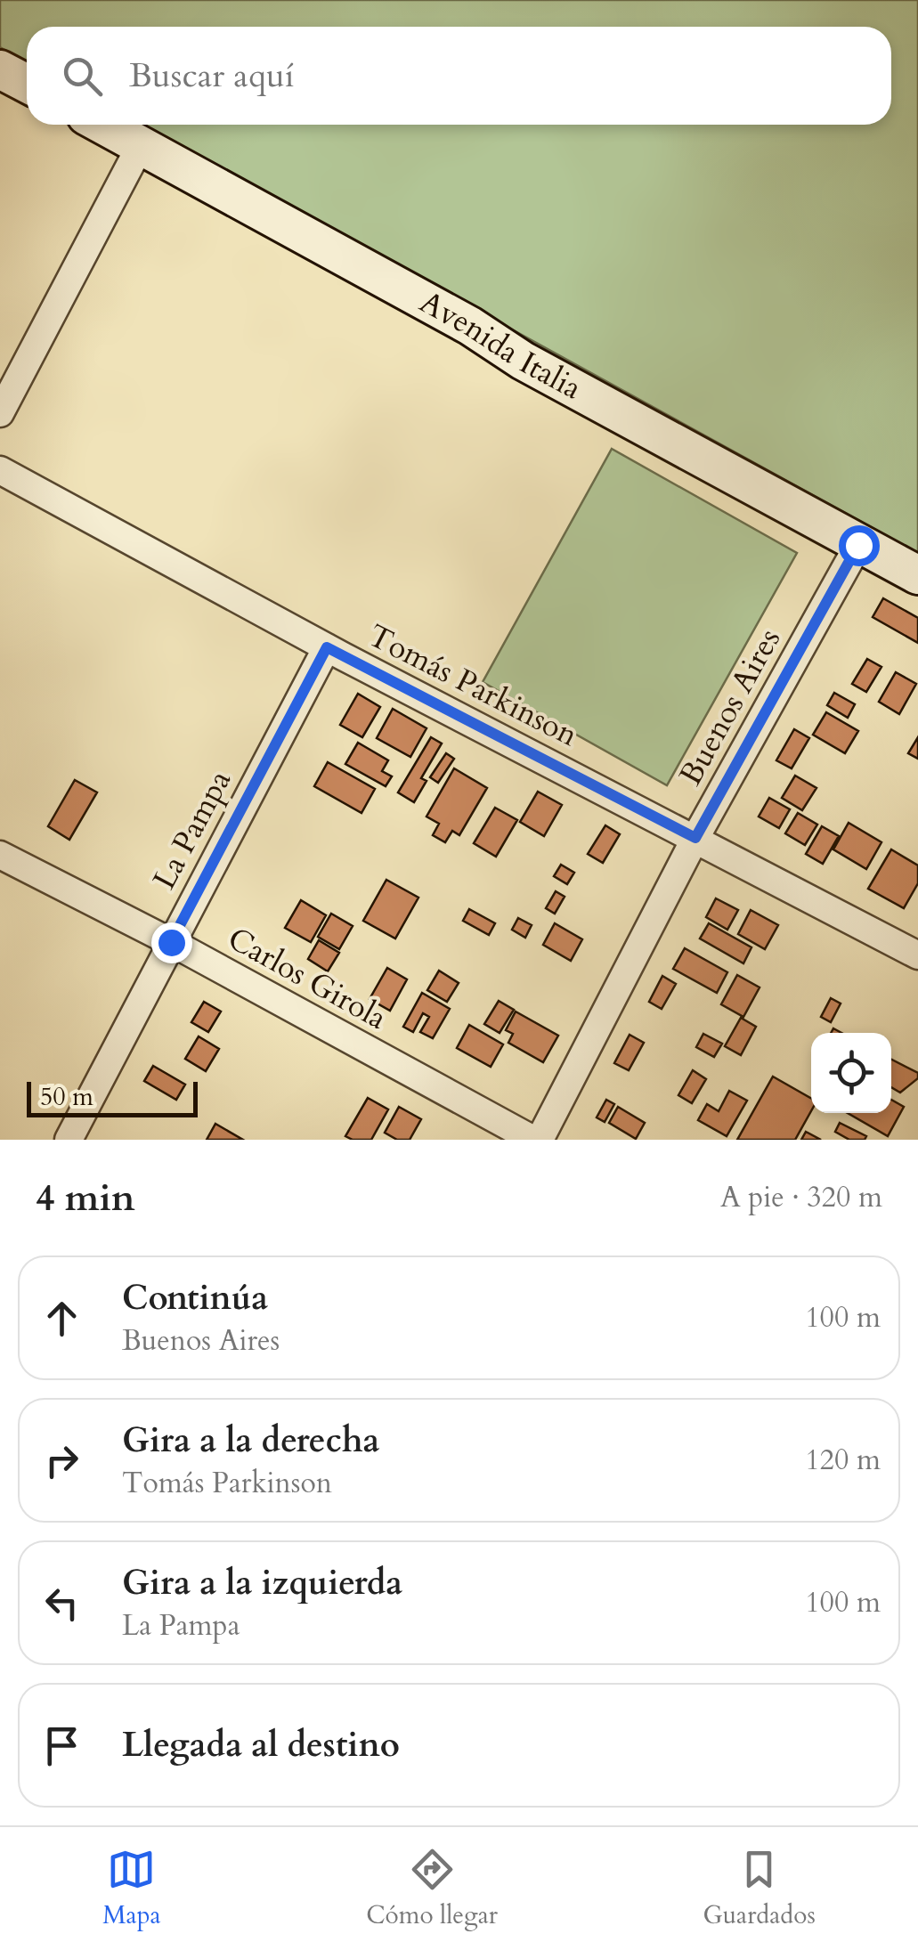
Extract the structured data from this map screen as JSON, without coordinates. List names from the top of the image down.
{
  "streets": {
    "main road": ["Avenida Italia"],
    "street": [
      "Tomás Parkinson",
      "Buenos Aires",
      "La Pampa",
      "Carlos Girola"
    ]
  },
  "crossings": [
    ["Avenida Italia", "Buenos Aires"],
    ["Tomás Parkinson", "Buenos Aires"],
    ["Tomás Parkinson", "La Pampa"],
    ["Buenos Aires", "Carlos Girola"],
    ["La Pampa", "Carlos Girola"]
  ],
  "scale_bar": "50 m",
  "page": {
    "search": "Buscar aquí",
    "scale": "50 m",
    "heading": ["4 min", "A pie · 320 m"],
    "list": [
      ["Continúa", "Buenos Aires", "100 m"],
      ["Gira a la derecha", "Tomás Parkinson", "120 m"],
      ["Gira a la izquierda", "La Pampa", "100 m"],
      "Llegada al destino"
    ],
    "nav": ["Mapa", "Cómo llegar", "Guardados"]
  }
}
